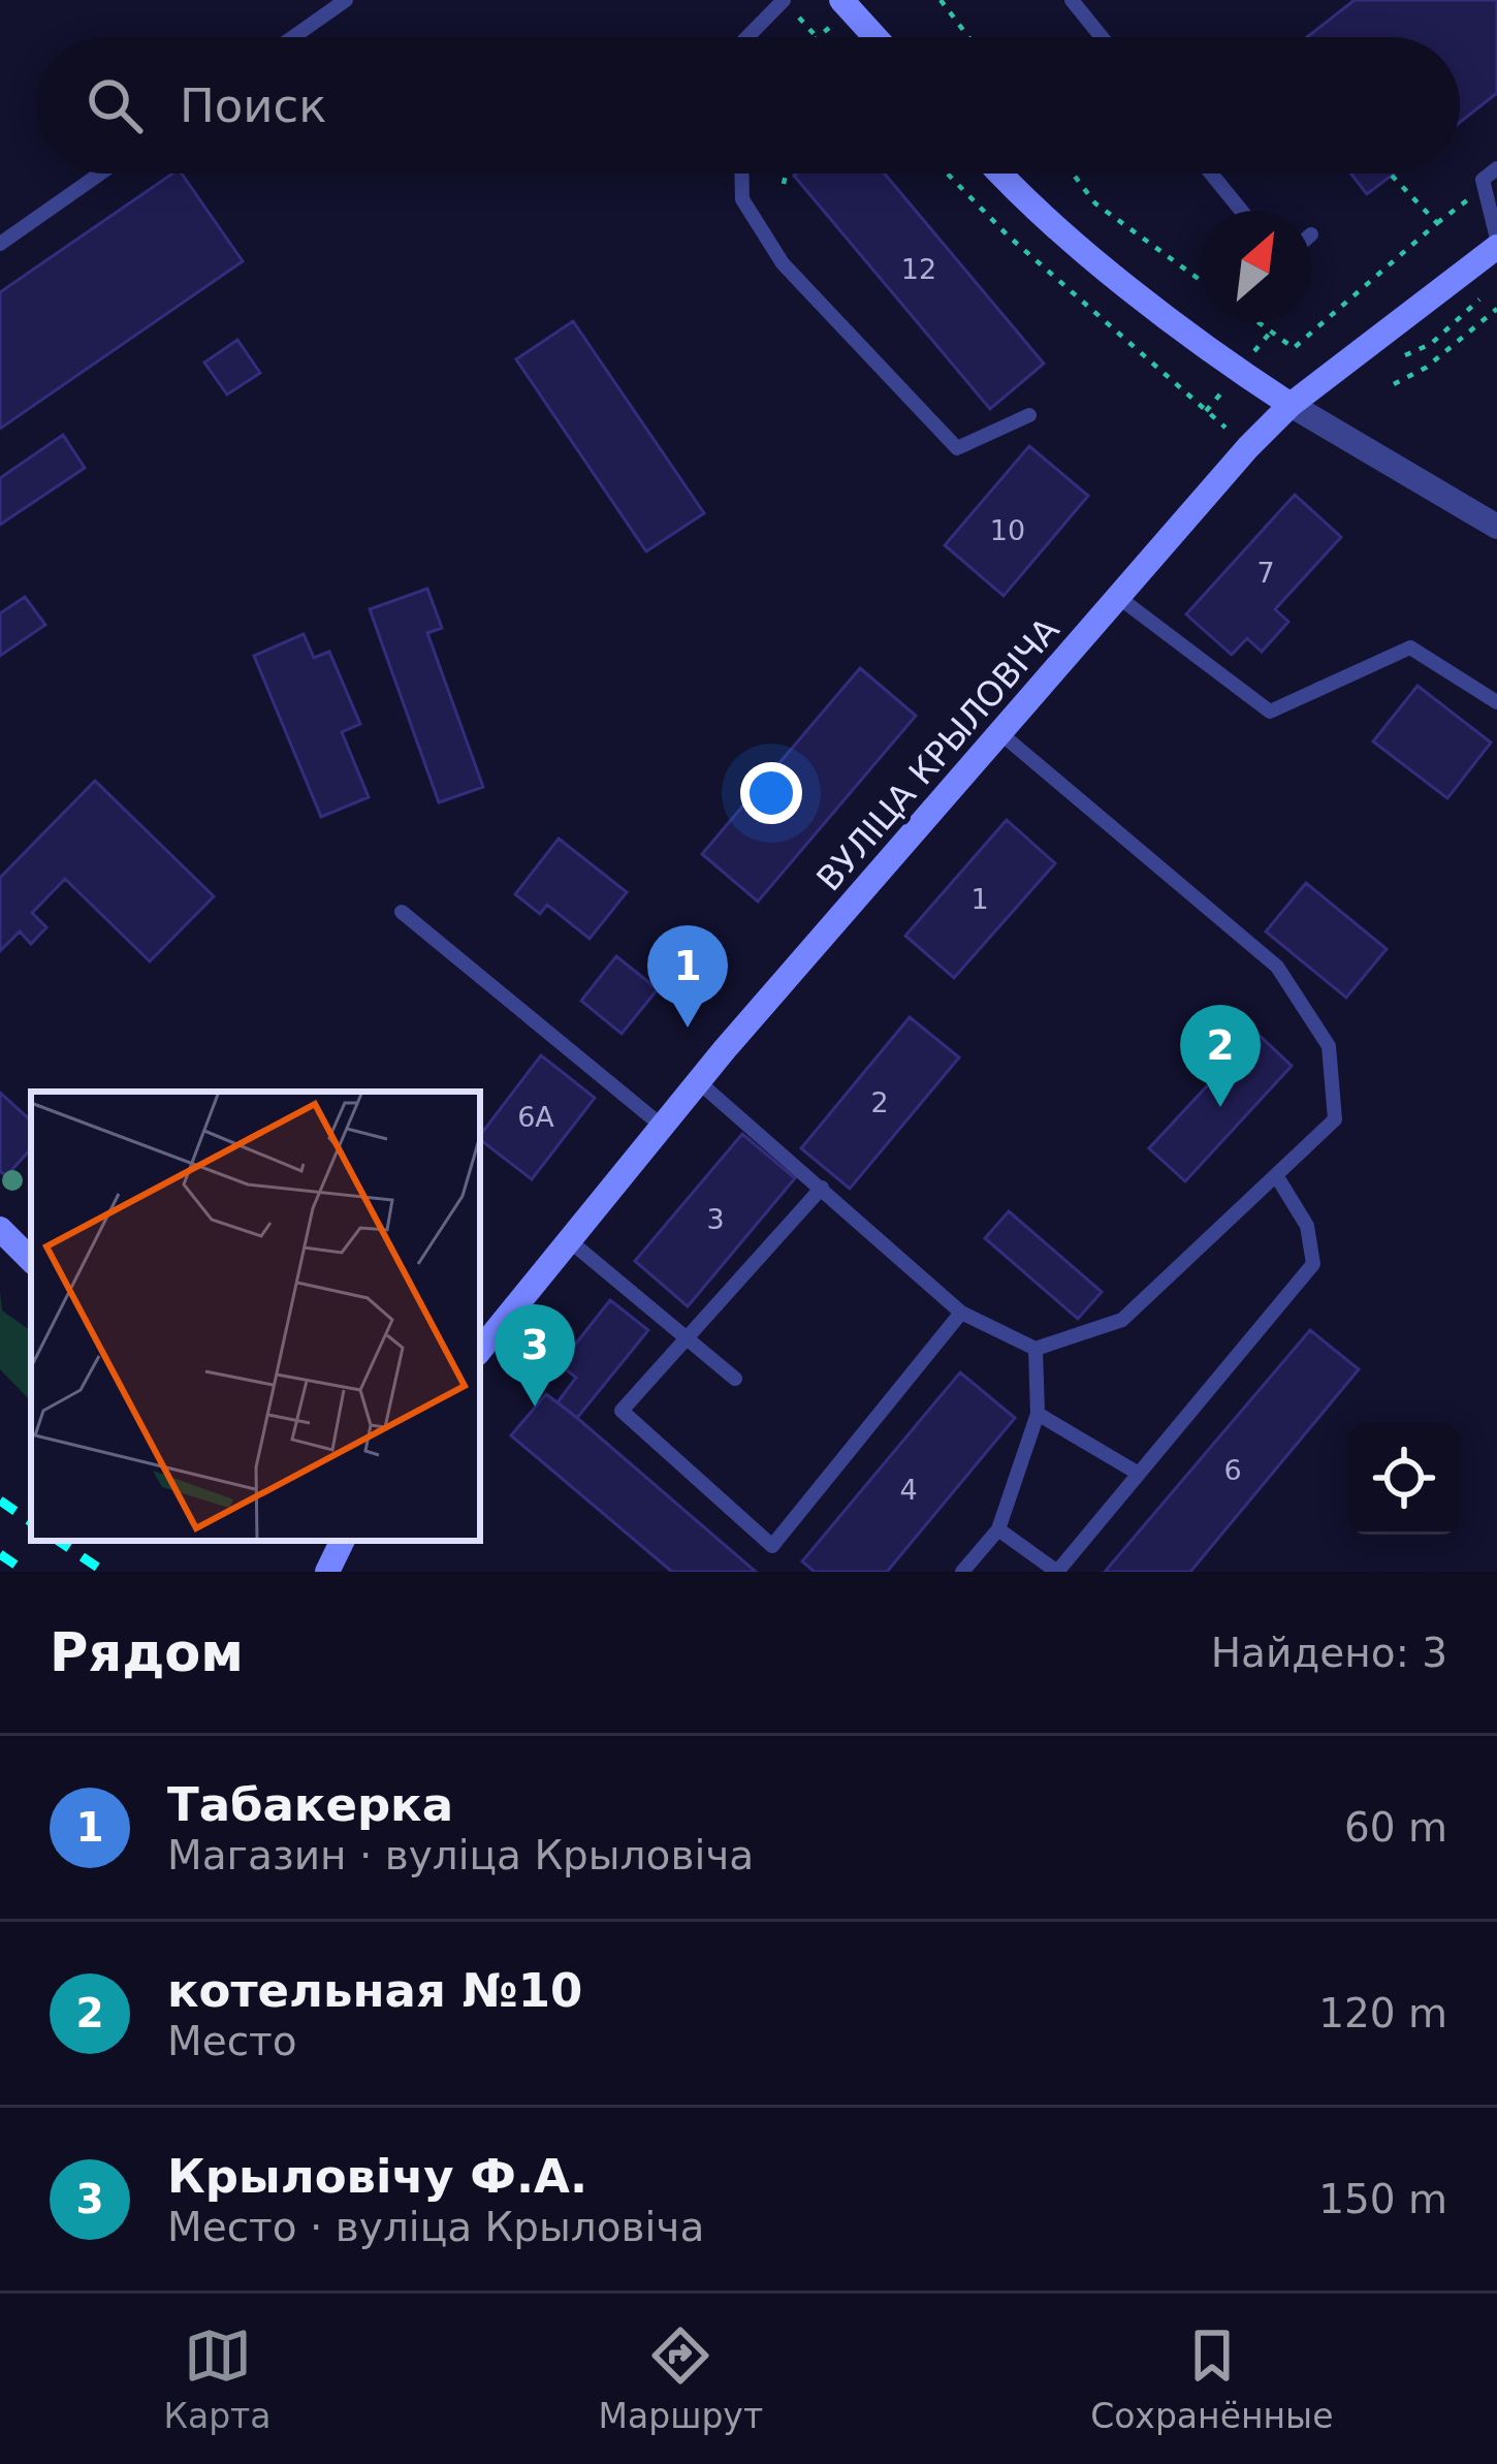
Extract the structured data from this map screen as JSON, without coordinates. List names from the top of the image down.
{
  "streets": {
    "main road": ["ВУЛІЦА КРЫЛОВІЧА"]
  },
  "house_numbers": [
    "12",
    "10",
    "7",
    "1",
    "2",
    "6А",
    "3",
    "6",
    "4"
  ],
  "north": "top right",
  "page": {
    "search": "Поиск",
    "pins": ["1", "2", "3"],
    "heading": ["Рядом", "Найдено: 3"],
    "list": [
      {
        "mark": "1",
        "name": "Табакерка",
        "note": "Магазин · вуліца Крыловіча",
        "value": "60 m"
      },
      {
        "mark": "2",
        "name": "котельная №10",
        "note": "Место",
        "value": "120 m"
      },
      {
        "mark": "3",
        "name": "Крыловічу Ф.А.",
        "note": "Место · вуліца Крыловіча",
        "value": "150 m"
      }
    ],
    "nav": ["Карта", "Маршрут", "Сохранённые"]
  }
}
